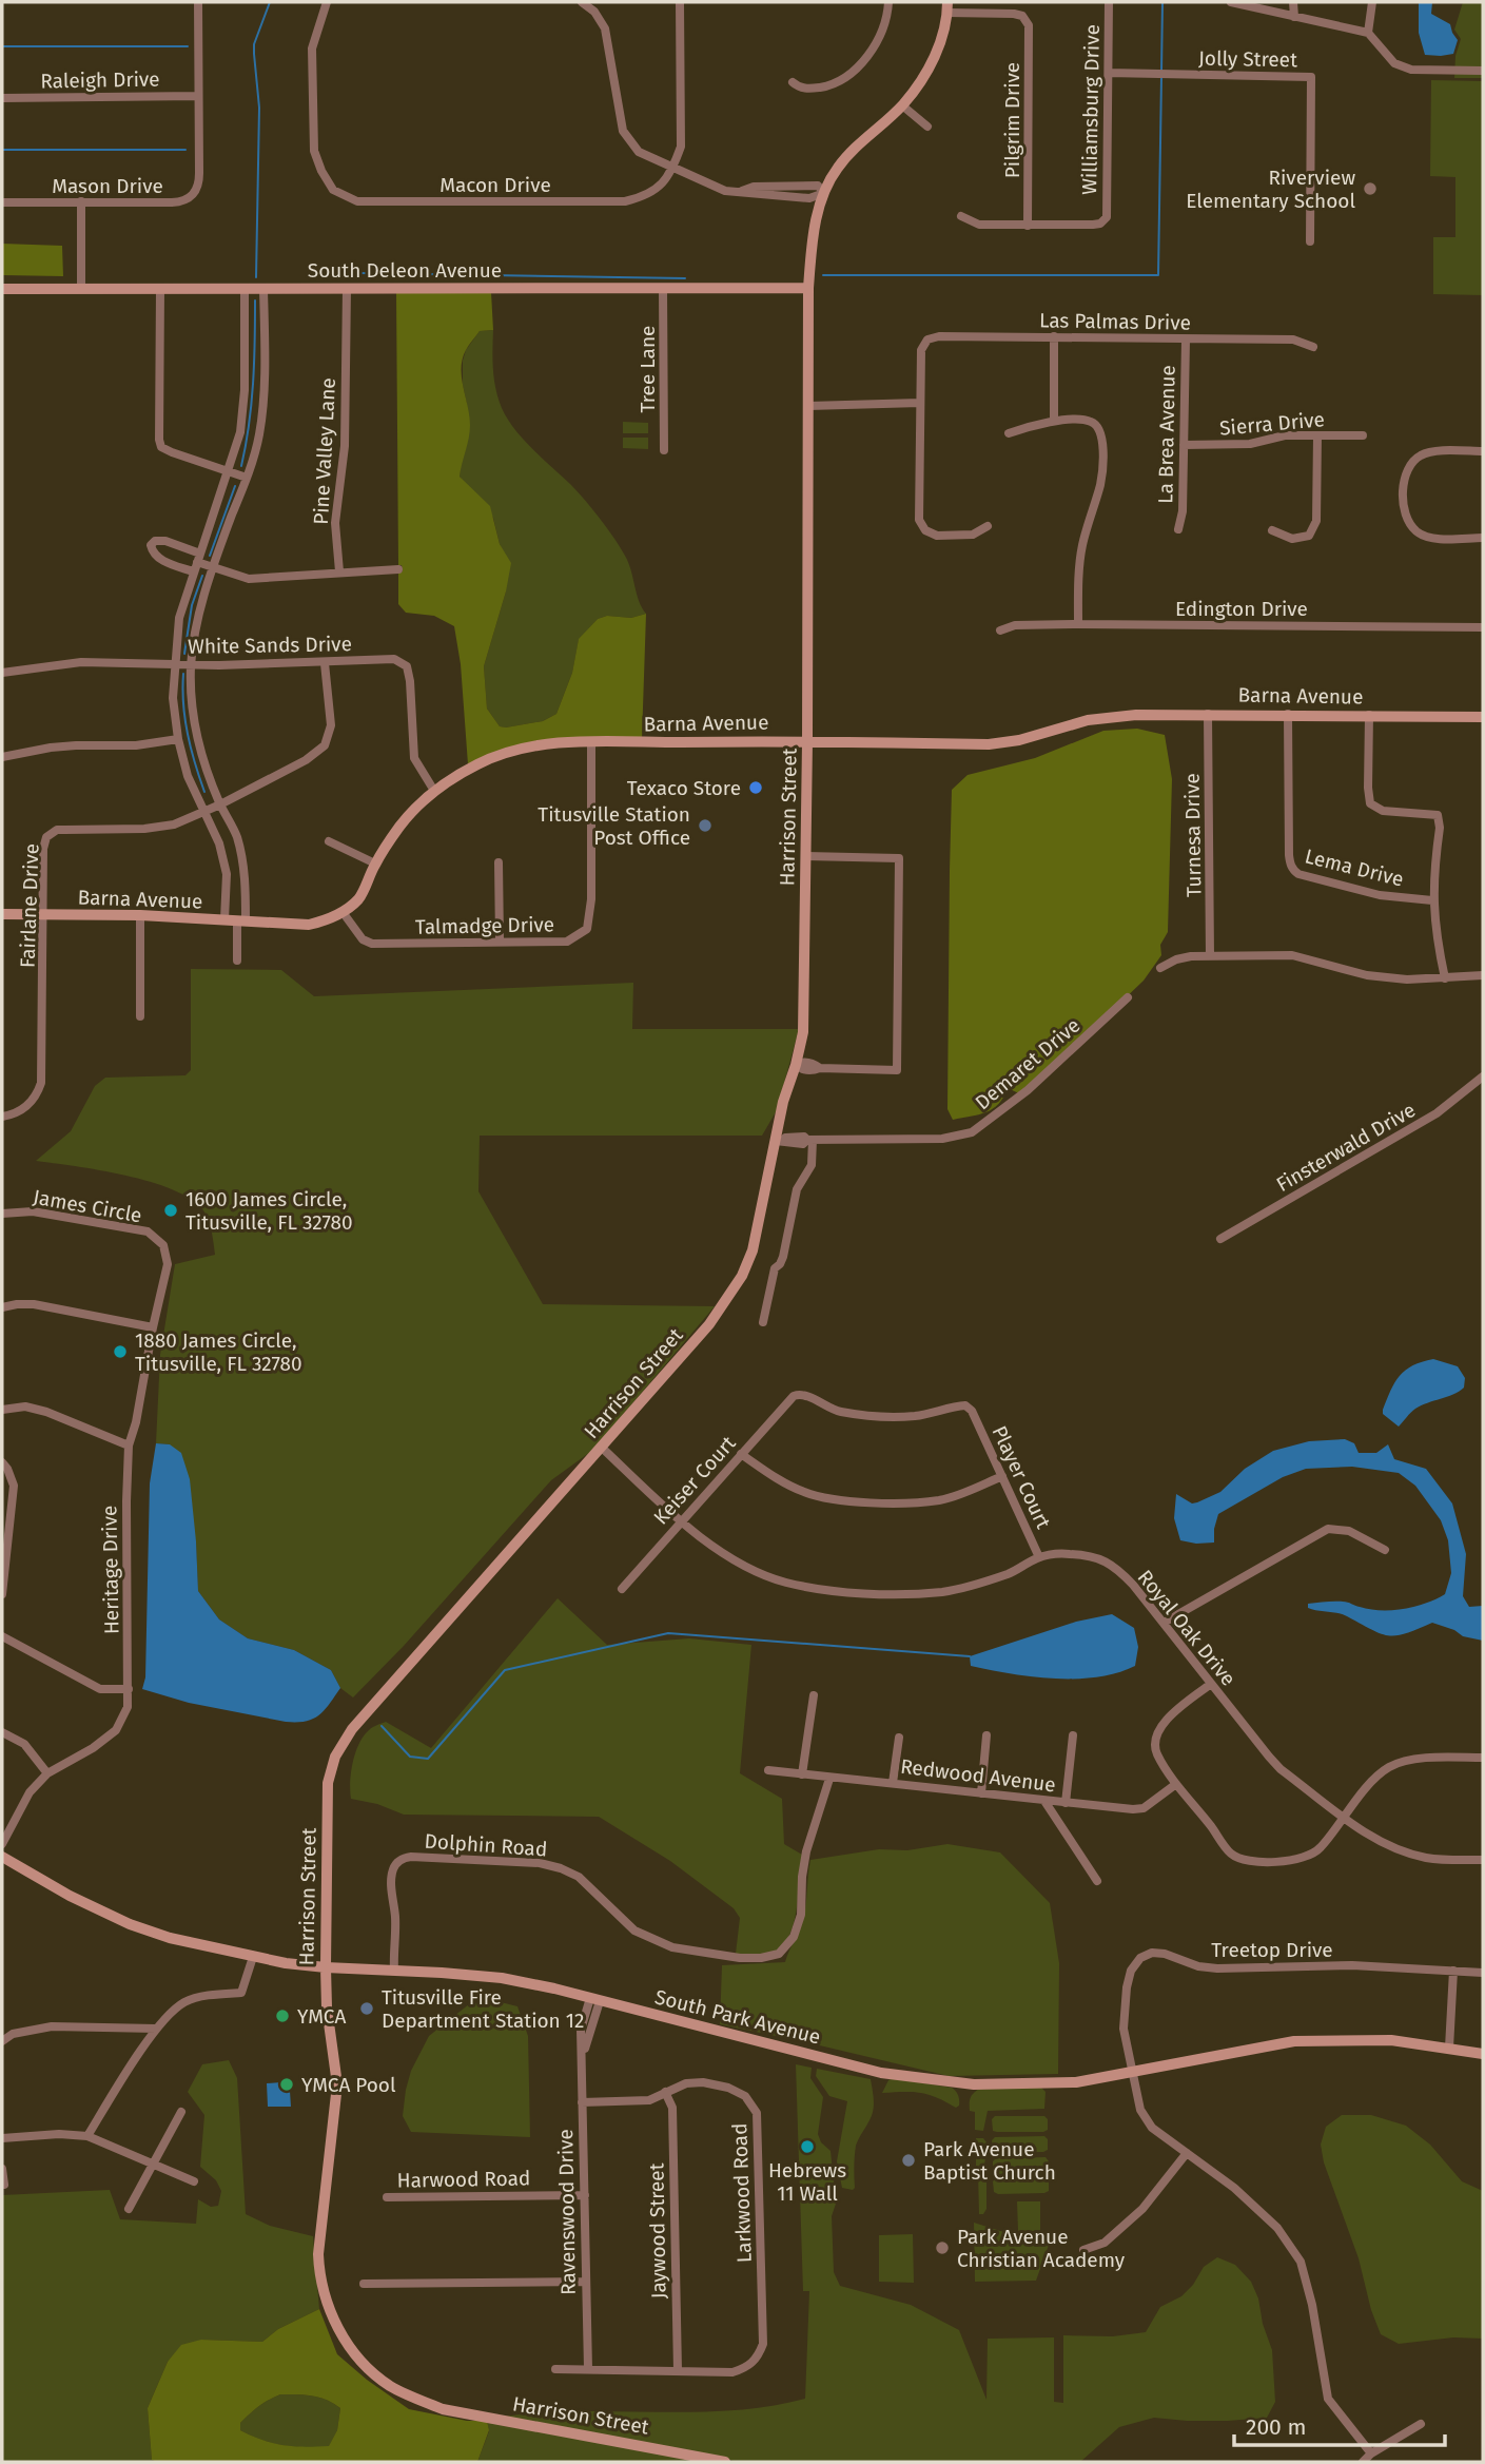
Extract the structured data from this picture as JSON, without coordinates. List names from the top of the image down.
{
  "streets": {
    "street": [
      "Jolly Street",
      "Raleigh Drive",
      "Williamsburg Drive",
      "Pilgrim Drive",
      "Macon Drive",
      "Mason Drive",
      "South Deleon Avenue",
      "Las Palmas Drive",
      "Tree Lane",
      "Sierra Drive",
      "La Brea Avenue",
      "Pine Valley Lane",
      "Edington Drive",
      "White Sands Drive",
      "Barna Avenue",
      "Harrison Street",
      "Turnesa Drive",
      "Lema Drive",
      "Fairlane Drive",
      "Talmadge Drive",
      "Demaret Drive",
      "Finsterwald Drive",
      "James Circle",
      "Player Court",
      "Keiser Court",
      "Heritage Drive",
      "Royal Oak Drive",
      "Redwood Avenue",
      "Dolphin Road",
      "Treetop Drive",
      "South Park Avenue",
      "Harwood Road",
      "Larkwood Road",
      "Ravenswood Drive",
      "Jaywood Street"
    ]
  },
  "crossings": [
    ["Jolly Street", "Williamsburg Drive"],
    ["Raleigh Drive", "Mason Drive"],
    ["Williamsburg Drive", "Pilgrim Drive"],
    ["Pilgrim Drive", "Harrison Street"],
    ["South Deleon Avenue", "Tree Lane"],
    ["South Deleon Avenue", "Pine Valley Lane"],
    ["South Deleon Avenue", "Harrison Street"],
    ["Las Palmas Drive", "La Brea Avenue"],
    ["Sierra Drive", "La Brea Avenue"],
    ["White Sands Drive", "Barna Avenue"],
    ["White Sands Drive", "Fairlane Drive"],
    ["Barna Avenue", "Harrison Street"],
    ["Barna Avenue", "Turnesa Drive"],
    ["Barna Avenue", "Lema Drive"],
    ["Barna Avenue", "Fairlane Drive"],
    ["Barna Avenue", "Talmadge Drive"],
    ["Harrison Street", "Demaret Drive"],
    ["Harrison Street", "Royal Oak Drive"],
    ["Harrison Street", "South Park Avenue"],
    ["James Circle", "Heritage Drive"],
    ["Player Court", "Keiser Court"],
    ["Player Court", "Royal Oak Drive"],
    ["Keiser Court", "Royal Oak Drive"],
    ["Redwood Avenue", "Dolphin Road"],
    ["Dolphin Road", "South Park Avenue"],
    ["Treetop Drive", "South Park Avenue"],
    ["South Park Avenue", "Ravenswood Drive"],
    ["Harwood Road", "Ravenswood Drive"],
    ["Larkwood Road", "Ravenswood Drive"],
    ["Larkwood Road", "Jaywood Street"]
  ],
  "places": [
    "Riverview Elementary School",
    "Texaco Store",
    "Titusville Station Post Office",
    "1600 James Circle, Titusville, FL 32780",
    "1880 James Circle, Titusville, FL 32780",
    "Titusville Fire Department Station 12",
    "YMCA",
    "YMCA Pool",
    "Hebrews 11 Wall",
    "Park Avenue Baptist Church",
    "Park Avenue Christian Academy"
  ],
  "scale_bar": "200 m"
}
